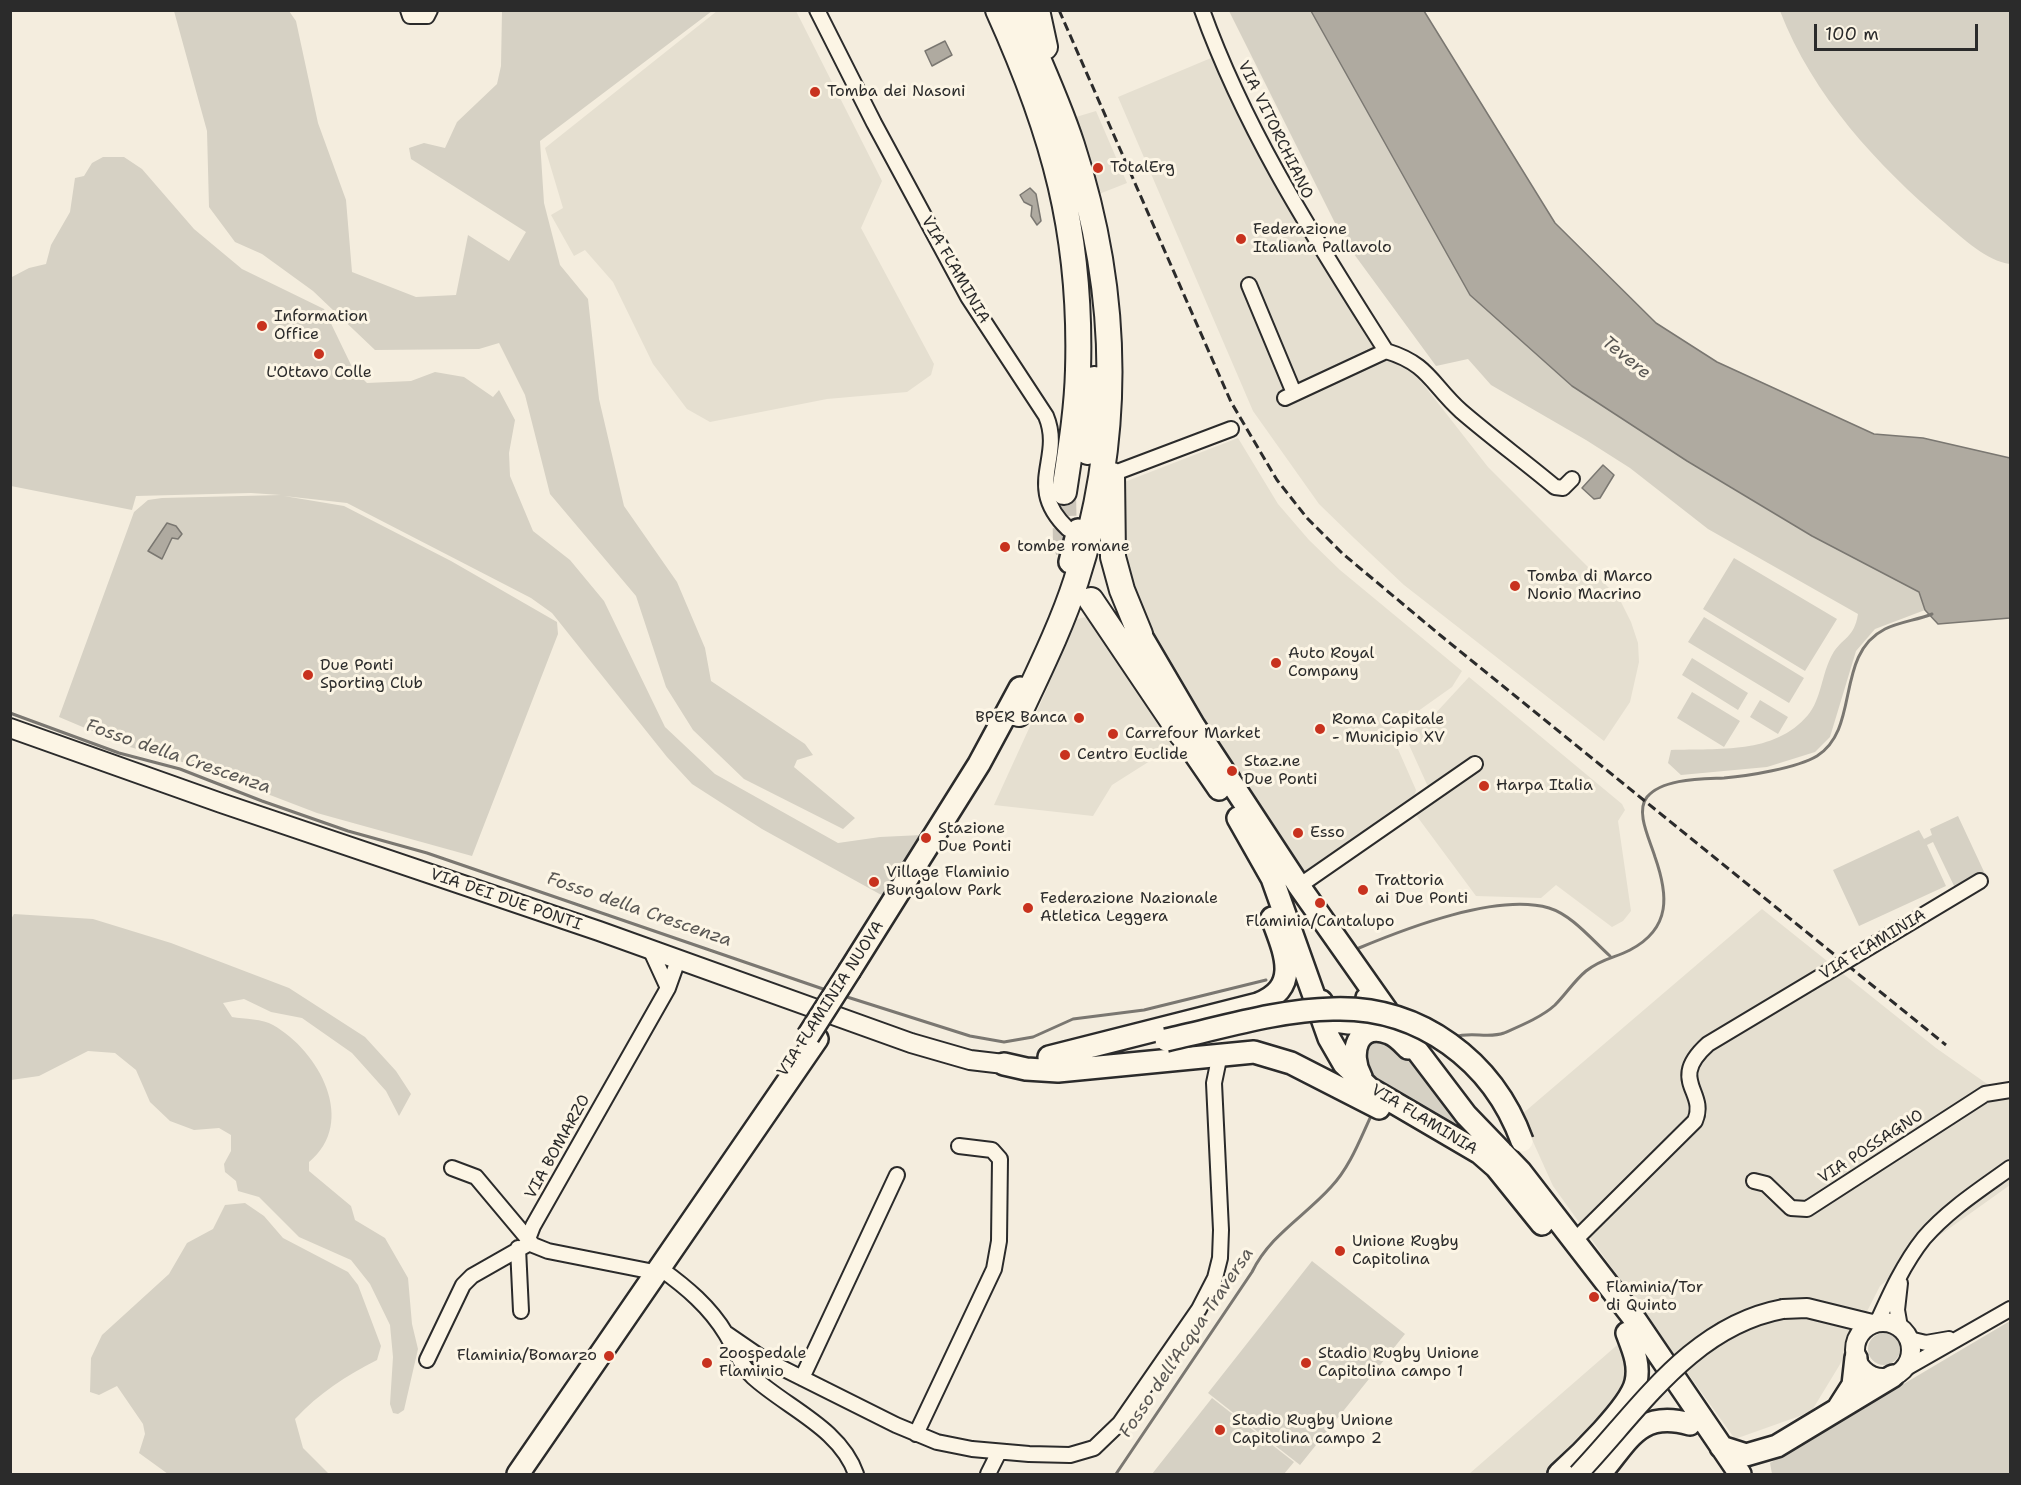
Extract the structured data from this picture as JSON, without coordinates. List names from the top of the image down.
{
  "streets": {
    "main road": ["VIA FLAMINIA", "VIA FLAMINIA NUOVA"],
    "street": [
      "VIA VITORCHIANO",
      "VIA DEI DUE PONTI",
      "VIA BOMARZO",
      "VIA POSSAGNO"
    ]
  },
  "crossings": [
    ["VIA FLAMINIA", "VIA FLAMINIA NUOVA"],
    ["VIA DEI DUE PONTI", "VIA BOMARZO"]
  ],
  "water": ["Tevere", "Fosso della Crescenza", "Fosso dell'Acqua Traversa"],
  "places": [
    "Tomba dei Nasoni",
    "TotalErg",
    "Federazione Italiana Pallavolo",
    "Information Office",
    "L'Ottavo Colle",
    "tombe romane",
    "Tomba di Marco Nonio Macrino",
    "Auto Royal Company",
    "Due Ponti Sporting Club",
    "BPER Banca",
    "Roma Capitale - Municipio XV",
    "Carrefour Market",
    "Centro Euclide",
    "Staz.ne Due Ponti",
    "Harpa Italia",
    "Esso",
    "Stazione Due Ponti",
    "Village Flaminio Bungalow Park",
    "Trattoria ai Due Ponti",
    "Flaminia/Cantalupo",
    "Federazione Nazionale Atletica Leggera",
    "Unione Rugby Capitolina",
    "Flaminia/Tor di Quinto",
    "Flaminia/Bomarzo",
    "Zoospedale Flaminio",
    "Stadio Rugby Unione Capitolina campo 1",
    "Stadio Rugby Unione Capitolina campo 2"
  ],
  "scale_bar": "100 m"
}
